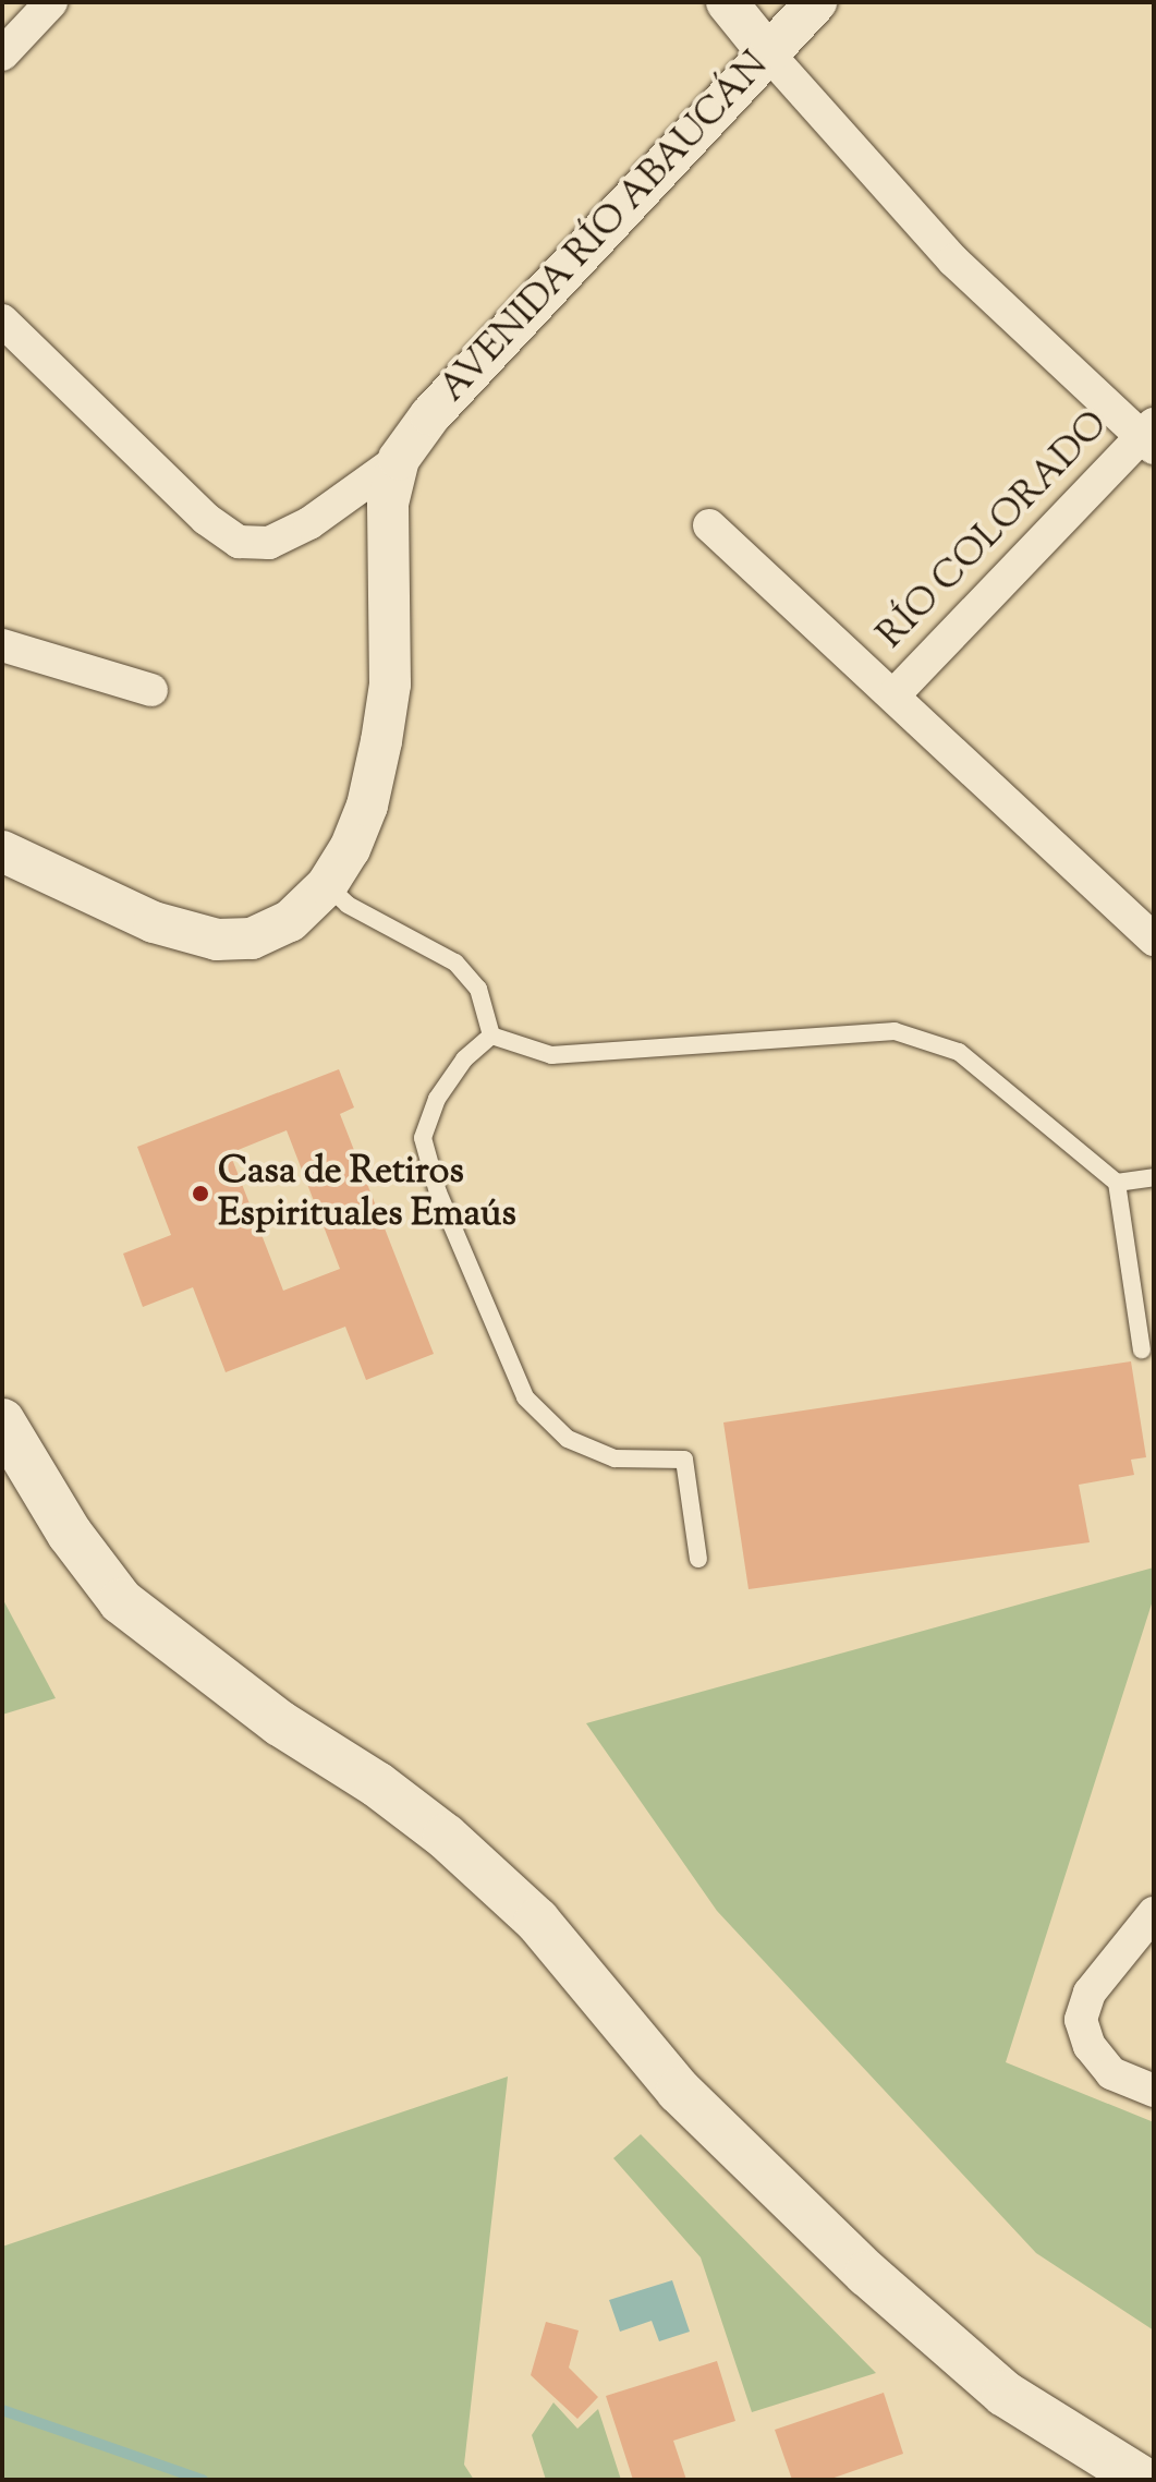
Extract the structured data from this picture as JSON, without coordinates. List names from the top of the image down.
{
  "streets": {
    "street": ["AVENIDA RÍO ABAUCÁN", "RÍO COLORADO"]
  },
  "places": ["Casa de Retiros Espirituales Emaús"]
}
